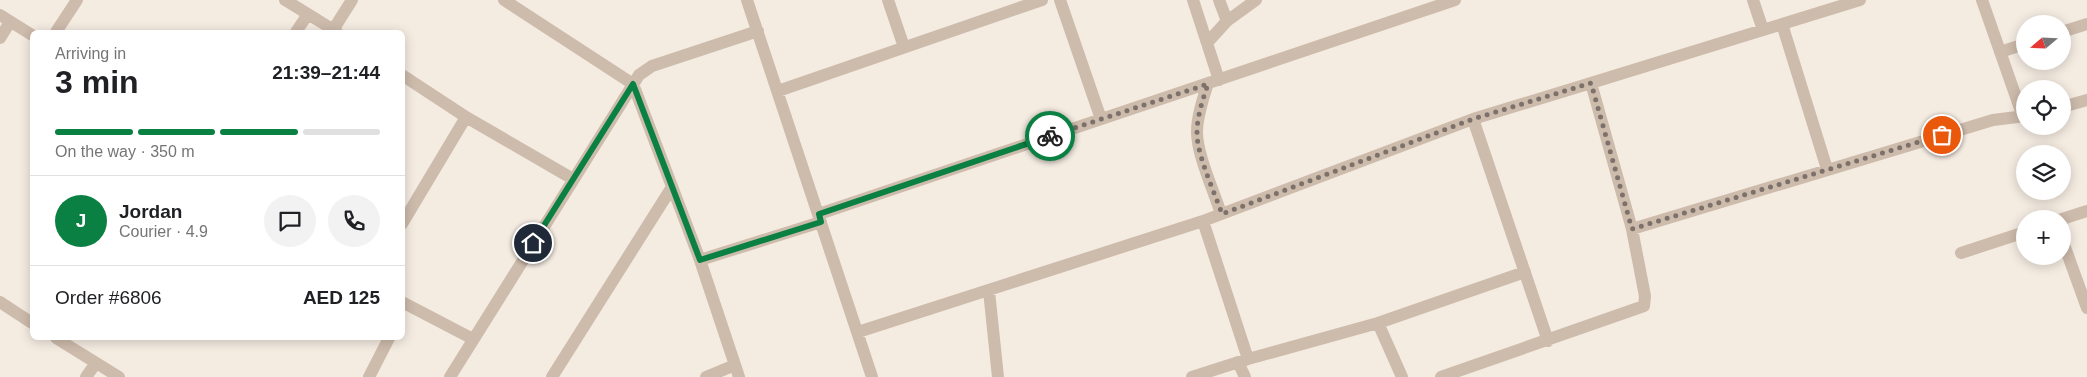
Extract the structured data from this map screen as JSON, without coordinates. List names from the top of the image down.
{
  "north": "left",
  "page": {
    "map_buttons": "+",
    "heading": ["3 min", "Arriving in", "21:39–21:44"],
    "panel": [
      "Jordan",
      "Courier · 4.9",
      "Order #6806",
      "AED 125"
    ],
    "bar": "On the way · 350 m",
    "round": "J"
  }
}
